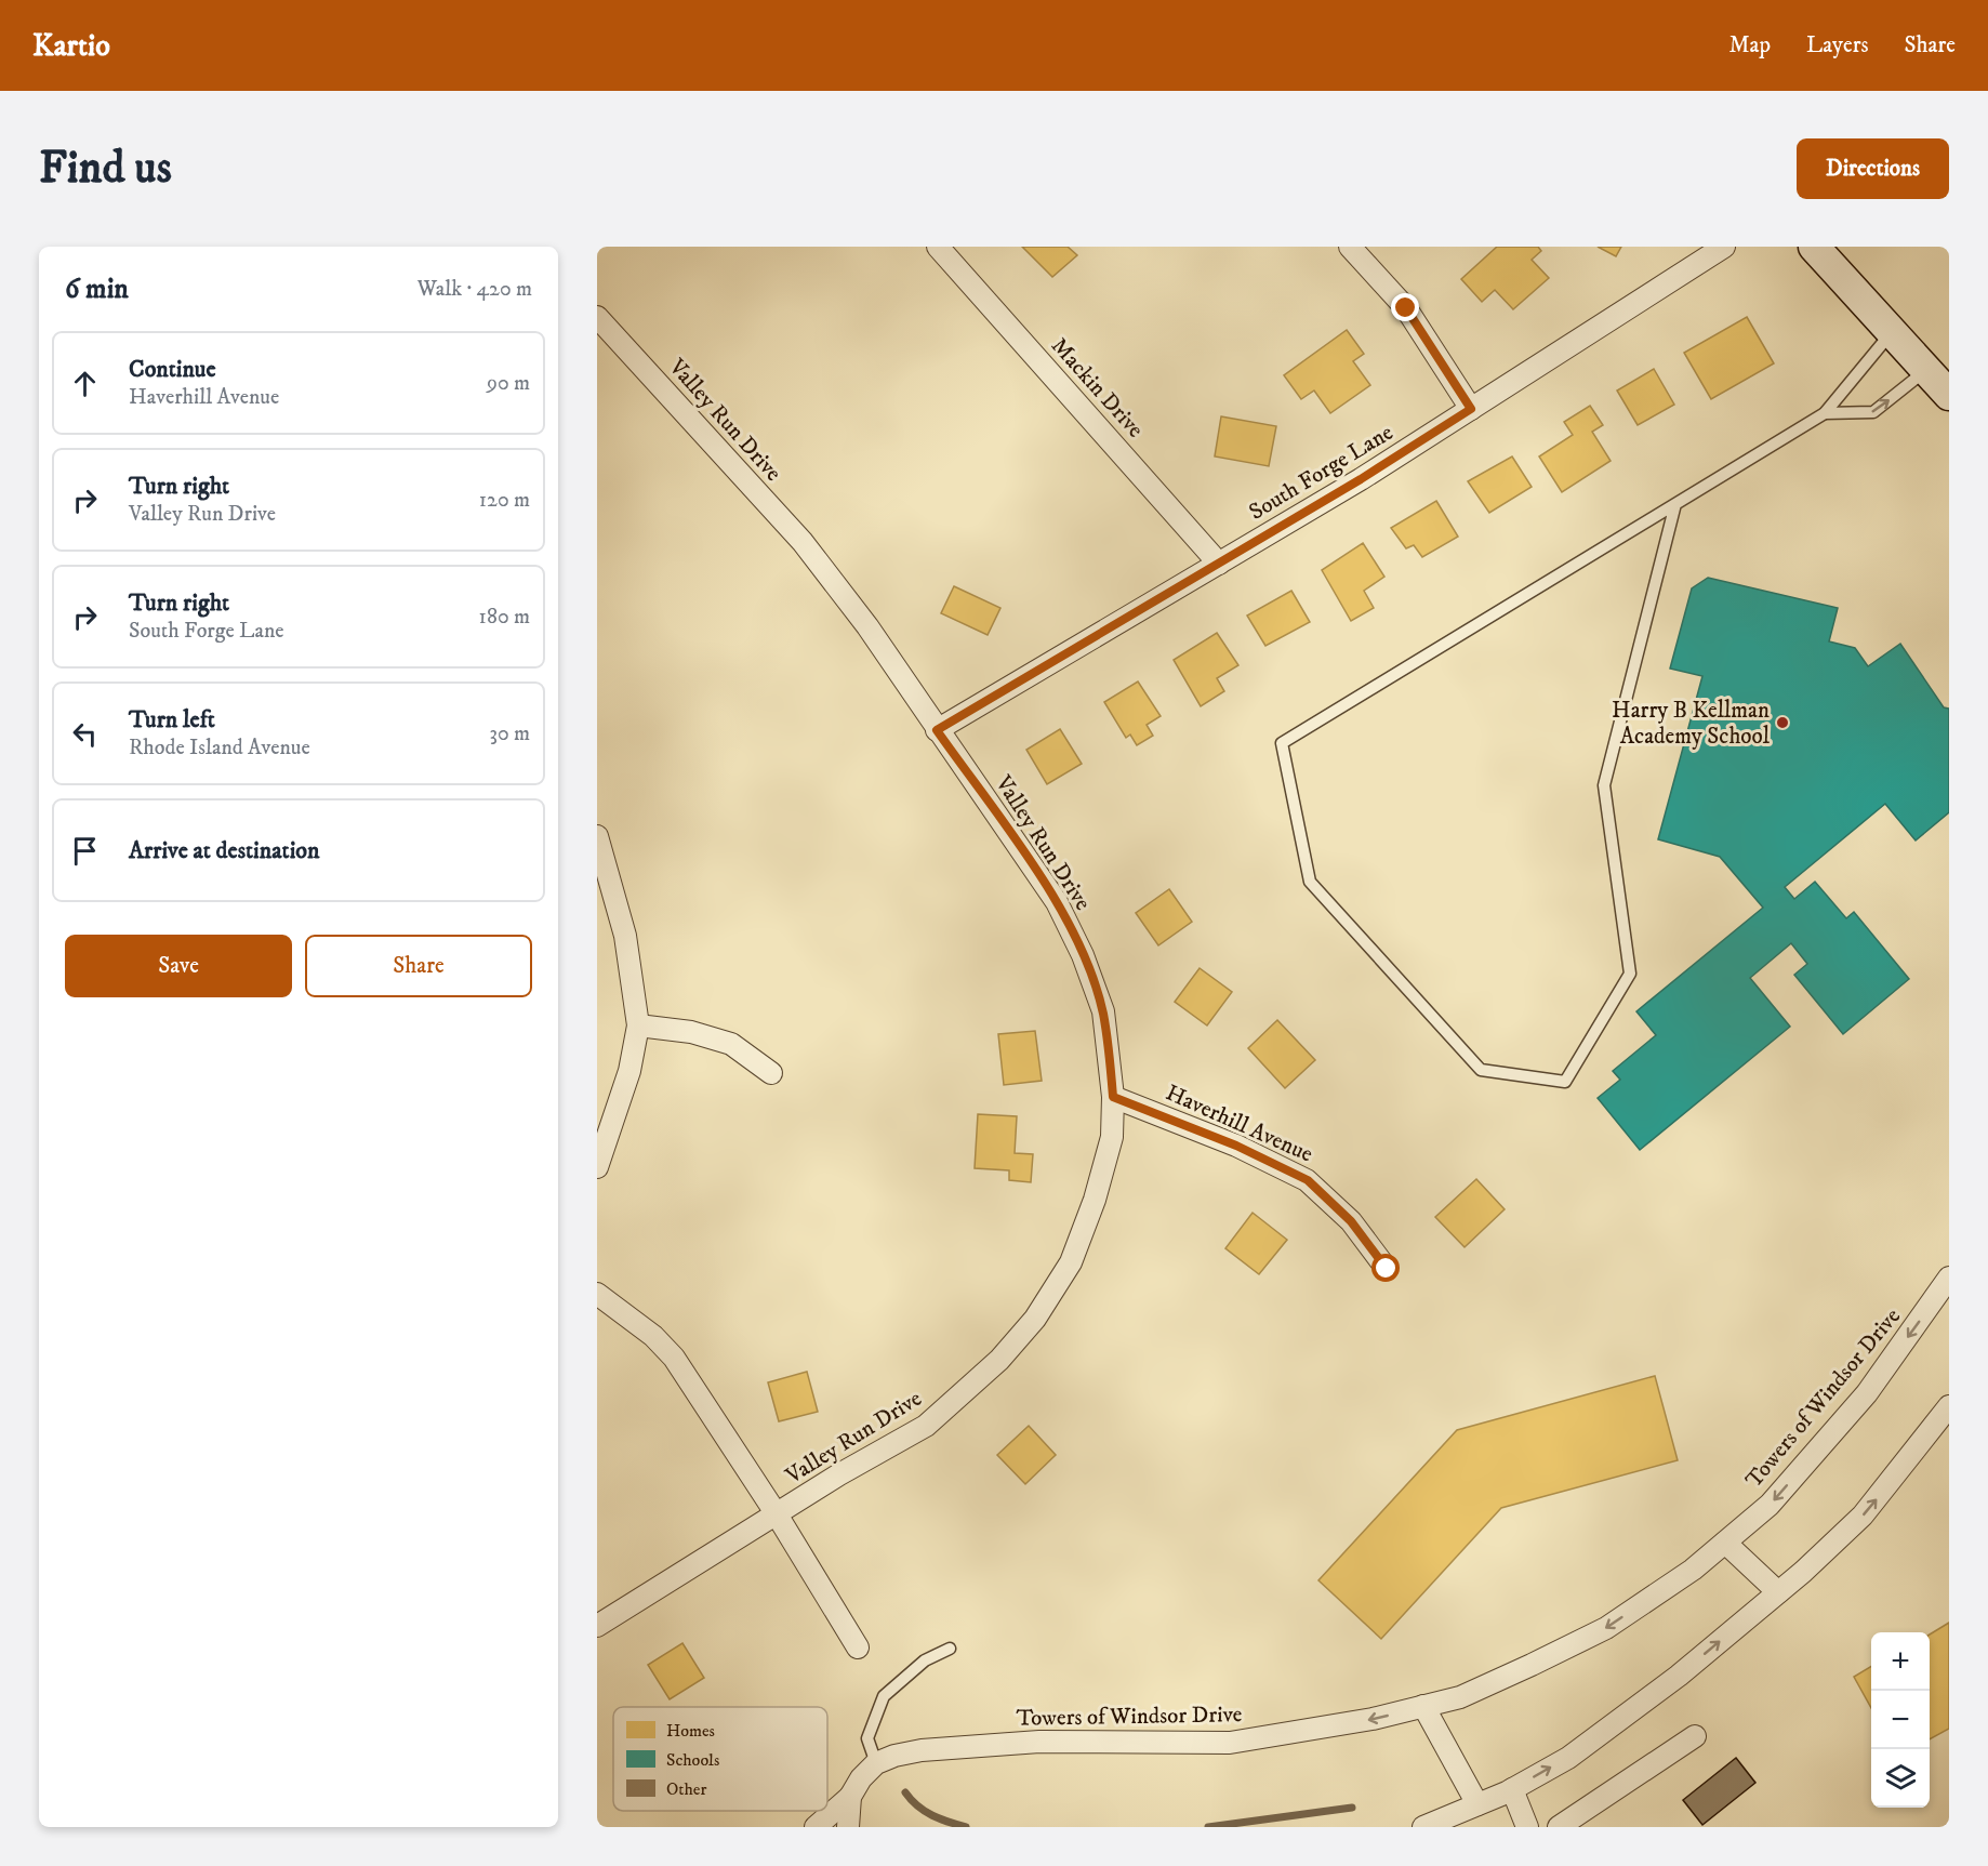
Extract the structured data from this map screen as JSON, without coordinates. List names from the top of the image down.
{
  "streets": {
    "street": [
      "Mackin Drive",
      "Valley Run Drive",
      "South Forge Lane",
      "Haverhill Avenue",
      "Towers of Windsor Drive"
    ]
  },
  "crossings": [
    ["Mackin Drive", "South Forge Lane"],
    ["Valley Run Drive", "South Forge Lane"],
    ["Valley Run Drive", "Haverhill Avenue"]
  ],
  "places": ["Harry B Kellman Academy School"],
  "legend": ["Homes", "Schools", "Other"],
  "page": {
    "header": "Kartio",
    "nav": ["Map", "Layers", "Share"],
    "buttons": [
      "Directions",
      ["Save", "Share"]
    ],
    "title": "Find us",
    "heading": ["6 min", "Walk · 420 m"],
    "list": [
      ["Continue", "Haverhill Avenue", "90 m"],
      ["Turn right", "Valley Run Drive", "120 m"],
      ["Turn right", "South Forge Lane", "180 m"],
      ["Turn left", "Rhode Island Avenue", "30 m"],
      "Arrive at destination"
    ],
    "map_buttons": ["+", "−"]
  }
}
